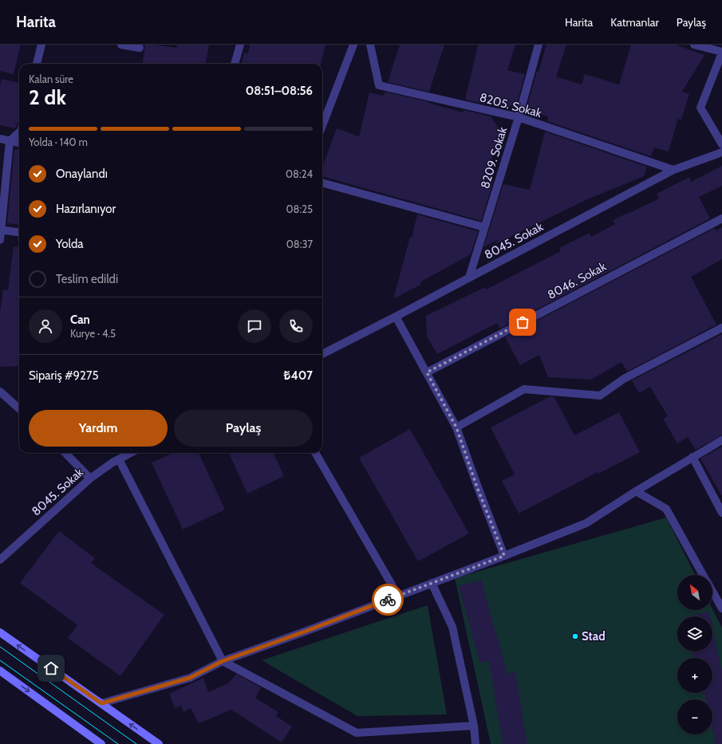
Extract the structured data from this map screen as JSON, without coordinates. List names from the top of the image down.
{
  "streets": {
    "street": [
      "8205. Sokak",
      "8209. Sokak",
      "8045. Sokak",
      "8046. Sokak"
    ]
  },
  "crossings": [
    ["8205. Sokak", "8209. Sokak"],
    ["8205. Sokak", "8045. Sokak"],
    ["8209. Sokak", "8045. Sokak"]
  ],
  "places": ["Stad"],
  "north": "top left",
  "page": {
    "header": "Harita",
    "nav": ["Harita", "Katmanlar", "Paylaş"],
    "heading": ["2 dk", "Kalan süre", "08:51–08:56"],
    "panel": [
      "Can",
      "Kurye · 4.5",
      "Sipariş #9275",
      "₺407"
    ],
    "bar": "Yolda · 140 m",
    "list": [
      ["Onaylandı", "08:24"],
      ["Hazırlanıyor", "08:25"],
      ["Yolda", "08:37"],
      "Teslim edildi"
    ],
    "buttons": ["Yardım", "Paylaş"],
    "map_buttons": ["+", "−"]
  }
}
